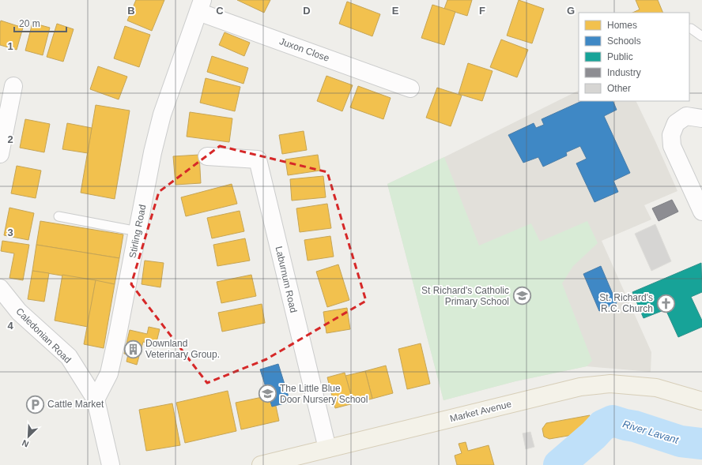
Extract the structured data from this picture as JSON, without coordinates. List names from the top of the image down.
{
  "streets": {
    "main road": ["Market Avenue"],
    "street": [
      "Juxon Close",
      "Stirling Road",
      "Laburnum Road",
      "Caledonian Road"
    ]
  },
  "crossings": [
    ["Juxon Close", "Stirling Road"],
    ["Stirling Road", "Caledonian Road"],
    ["Laburnum Road", "Market Avenue"]
  ],
  "water": ["River Lavant"],
  "places": {
    "school or university": ["St Richard's Catholic Primary School", "The Little Blue Door Nursery School"],
    "church": ["St. Richard's R.C. Church"],
    "building": ["Downland Veterinary Group."],
    "parking": ["Cattle Market"]
  },
  "legend": [
    "Homes",
    "Schools",
    "Public",
    "Industry",
    "Other"
  ],
  "scale_bar": "20 m",
  "north": "bottom left",
  "grid": {
    "columns": [
      "B",
      "C",
      "D",
      "E",
      "F",
      "G"
    ],
    "rows": [
      "1",
      "2",
      "3",
      "4"
    ]
  }
}
